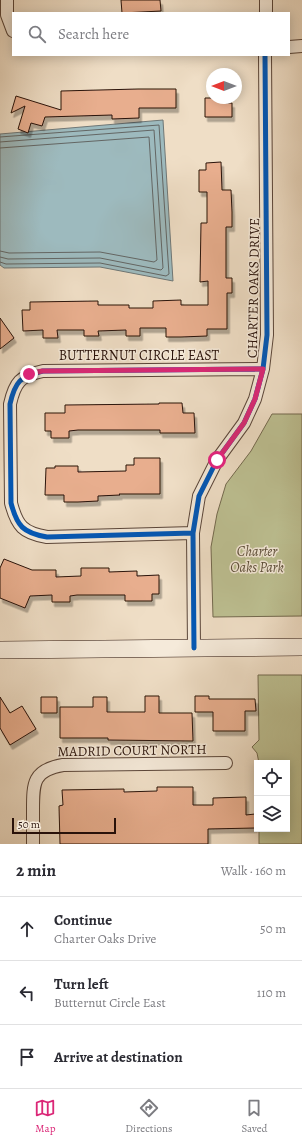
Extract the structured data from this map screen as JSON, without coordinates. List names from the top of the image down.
{
  "streets": {
    "street": ["CHARTER OAKS DRIVE", "BUTTERNUT CIRCLE EAST", "MADRID COURT NORTH"]
  },
  "crossings": [
    ["CHARTER OAKS DRIVE", "BUTTERNUT CIRCLE EAST"]
  ],
  "parks": ["Charter Oaks Park"],
  "scale_bar": "50 m",
  "north": "left",
  "page": {
    "search": "Search here",
    "scale": "50 m",
    "heading": ["2 min", "Walk · 160 m"],
    "list": [
      ["Continue", "Charter Oaks Drive", "50 m"],
      ["Turn left", "Butternut Circle East", "110 m"],
      "Arrive at destination"
    ],
    "nav": ["Map", "Directions", "Saved"]
  }
}
